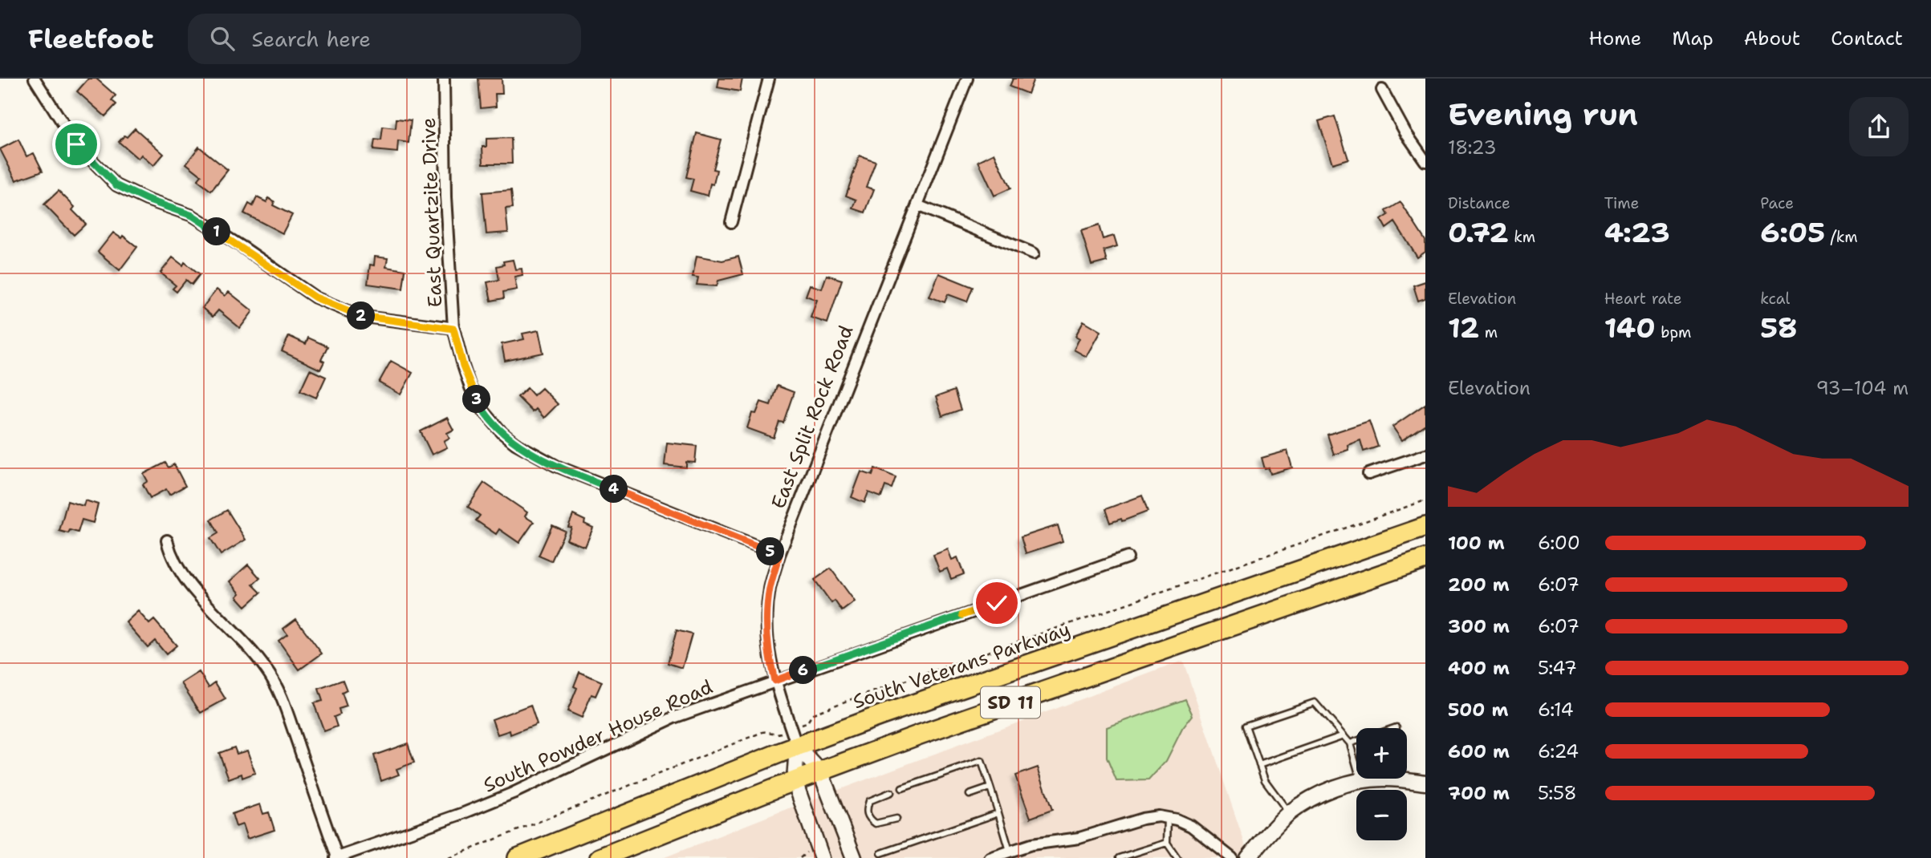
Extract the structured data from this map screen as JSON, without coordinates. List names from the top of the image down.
{
  "streets": {
    "highway": ["South Veterans Parkway", "SD 11"],
    "street": ["East Quartzite Drive", "East Split Rock Road", "South Powder House Road"]
  },
  "crossings": [
    ["East Quartzite Drive", "East Split Rock Road"],
    ["East Split Rock Road", "South Veterans Parkway"],
    ["East Split Rock Road", "SD 11"],
    ["East Split Rock Road", "South Powder House Road"]
  ],
  "page": {
    "header": "Fleetfoot",
    "search": "Search here",
    "nav": [
      "Home",
      "Map",
      "About",
      "Contact"
    ],
    "heading": ["Evening run", "18:23"],
    "stats": [
      ["Distance", "0.72 km"],
      ["Time", "4:23"],
      ["Pace", "6:05 /km"],
      ["Elevation", "12 m"],
      ["Heart rate", "140 bpm"],
      ["kcal", "58"]
    ],
    "pins": [
      "1",
      "2",
      "3",
      "4",
      "5",
      "6"
    ],
    "chart": ["Elevation", "93–104 m"],
    "list": [
      {
        "name": "100 m",
        "note": "6:00"
      },
      {
        "name": "200 m",
        "note": "6:07"
      },
      {
        "name": "300 m",
        "note": "6:07"
      },
      {
        "name": "400 m",
        "note": "5:47"
      },
      {
        "name": "500 m",
        "note": "6:14"
      },
      {
        "name": "600 m",
        "note": "6:24"
      },
      {
        "name": "700 m",
        "note": "5:58"
      }
    ],
    "map_buttons": ["+", "−"]
  }
}
